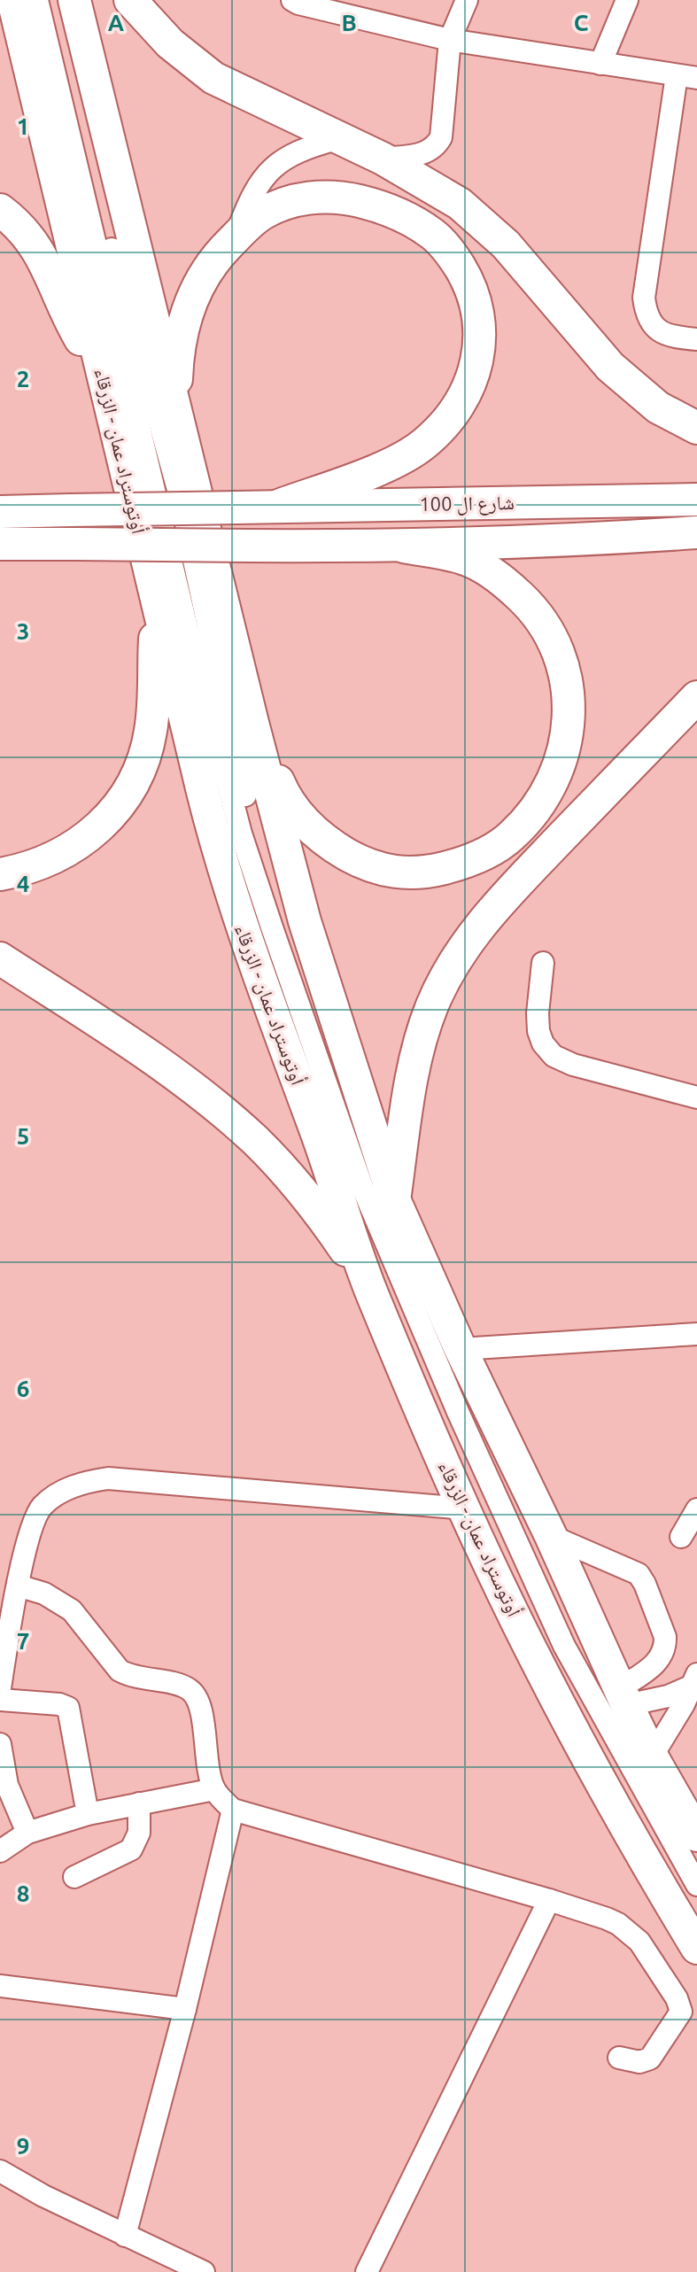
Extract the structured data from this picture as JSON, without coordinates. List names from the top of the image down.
{
  "streets": {
    "highway": ["أوتوستراد عمان - الزرقاء", "شارع ال 100"]
  },
  "grid": {
    "columns": ["A", "B", "C"],
    "rows": [
      "1",
      "2",
      "3",
      "4",
      "5",
      "6",
      "7",
      "8",
      "9"
    ]
  }
}
